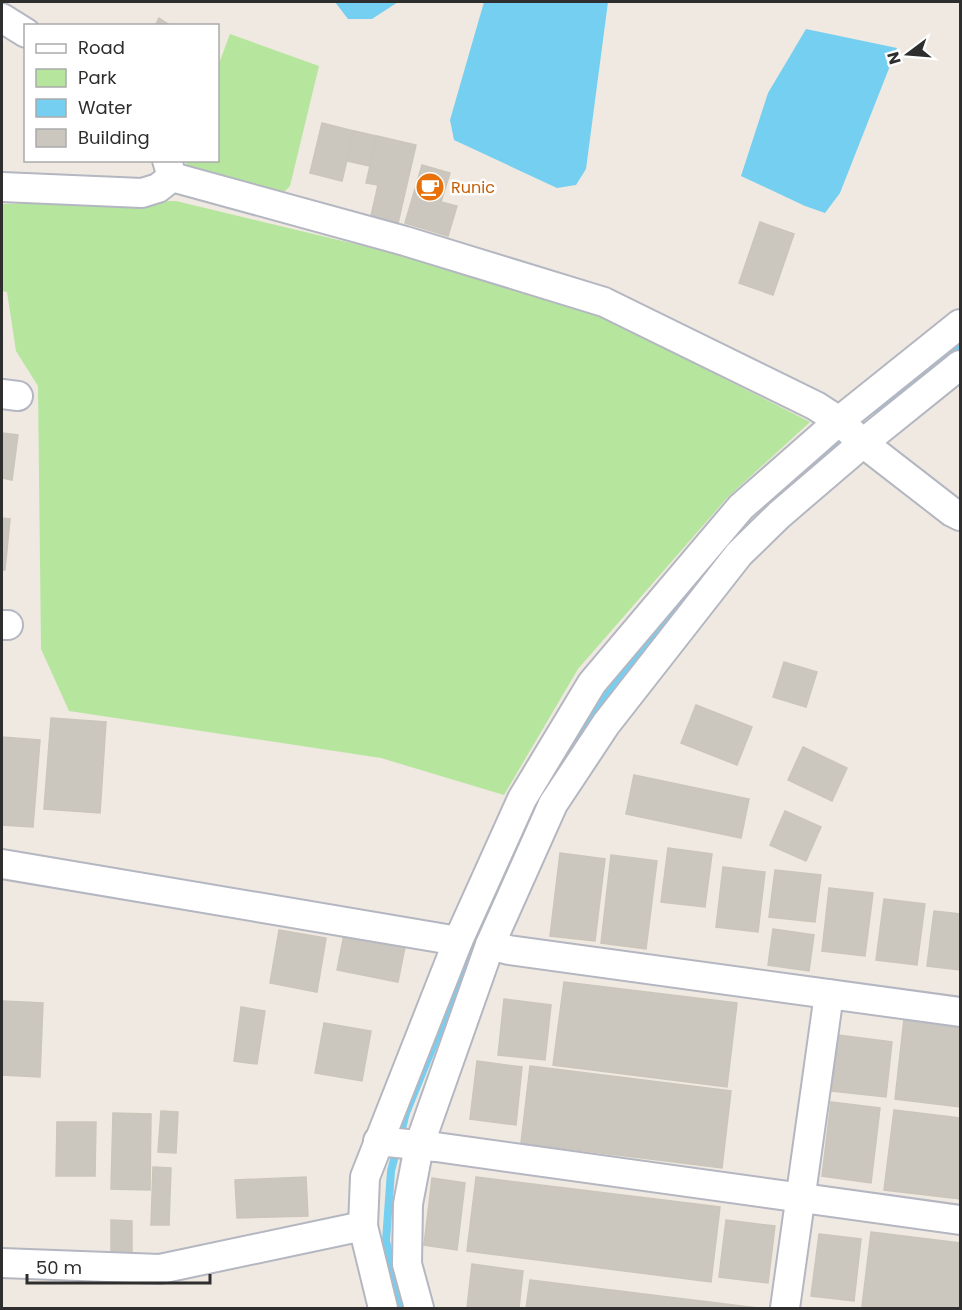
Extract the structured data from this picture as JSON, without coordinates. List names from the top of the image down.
{
  "places": {
    "cafe": ["Runic"]
  },
  "legend": [
    "Road",
    "Park",
    "Water",
    "Building"
  ],
  "scale_bar": "50 m",
  "north": "left"
}
